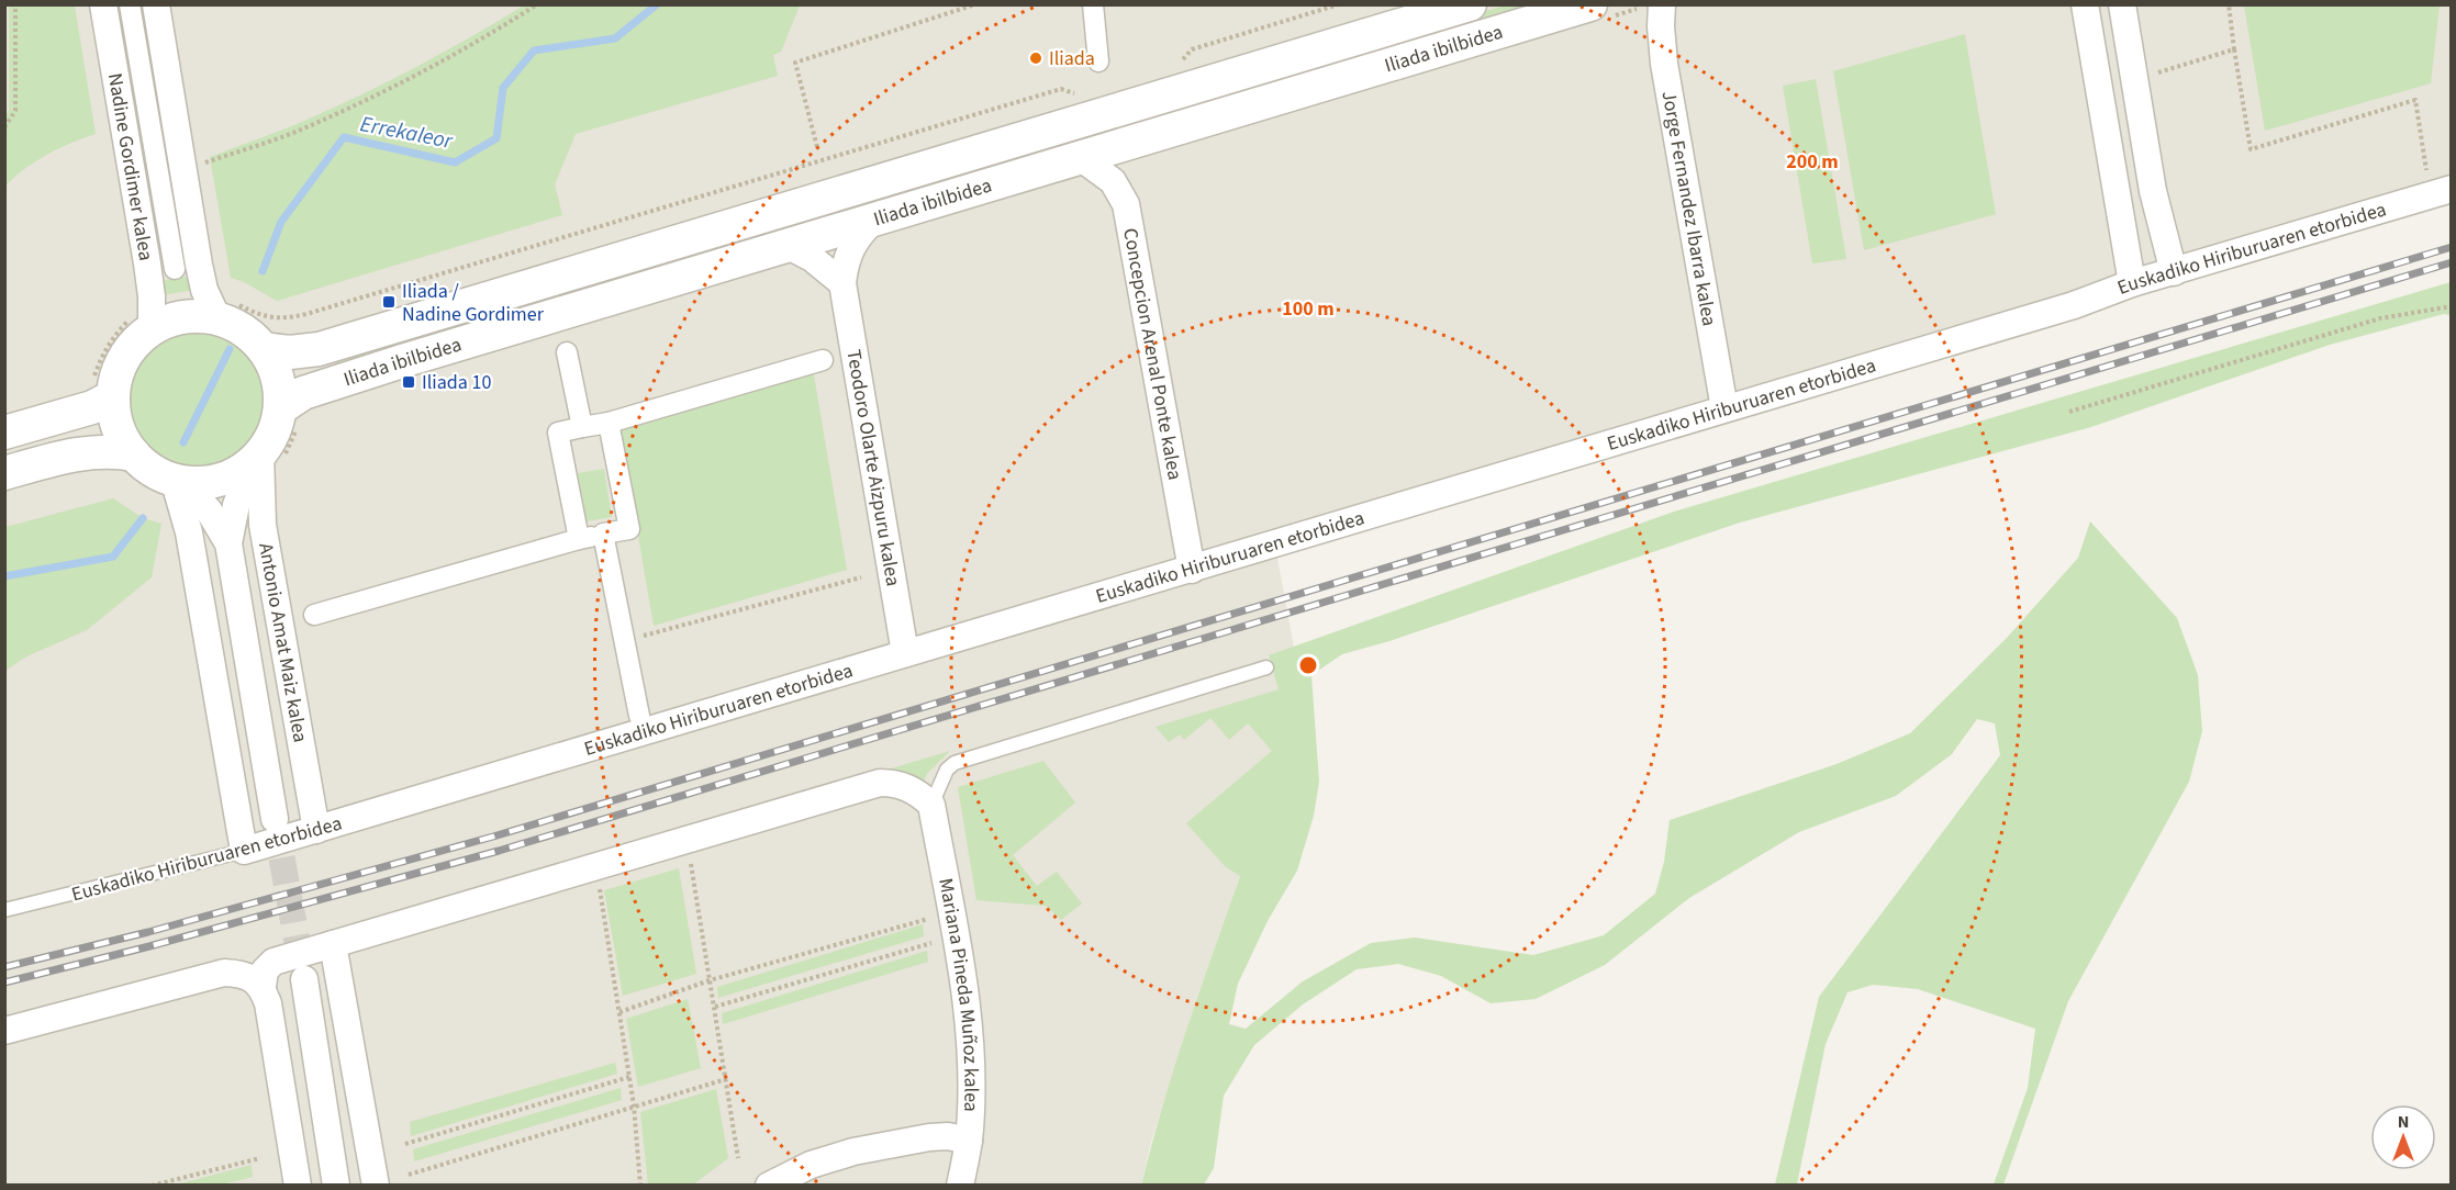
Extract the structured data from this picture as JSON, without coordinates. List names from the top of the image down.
{
  "streets": {
    "street": [
      "Iliada ibilbidea",
      "Nadine Gordimer kalea",
      "Jorge Fernandez Ibarra kalea",
      "Euskadiko Hiriburuaren etorbidea",
      "Concepcion Arenal Ponte kalea",
      "Teodoro Olarte Aizpuru kalea",
      "Antonio Amat Maiz kalea",
      "Mariana Pineda Muñoz kalea"
    ]
  },
  "crossings": [
    ["Iliada ibilbidea", "Nadine Gordimer kalea"],
    ["Iliada ibilbidea", "Concepcion Arenal Ponte kalea"],
    ["Iliada ibilbidea", "Teodoro Olarte Aizpuru kalea"],
    ["Iliada ibilbidea", "Antonio Amat Maiz kalea"],
    ["Nadine Gordimer kalea", "Antonio Amat Maiz kalea"],
    ["Jorge Fernandez Ibarra kalea", "Euskadiko Hiriburuaren etorbidea"],
    ["Euskadiko Hiriburuaren etorbidea", "Concepcion Arenal Ponte kalea"],
    ["Euskadiko Hiriburuaren etorbidea", "Teodoro Olarte Aizpuru kalea"],
    ["Euskadiko Hiriburuaren etorbidea", "Antonio Amat Maiz kalea"]
  ],
  "water": ["Errekaleor"],
  "places": {
    "other": ["Iliada"],
    "transit": ["Iliada / Nadine Gordimer", "Iliada 10"]
  },
  "north": "top",
  "rings": ["200 m", "100 m"]
}
